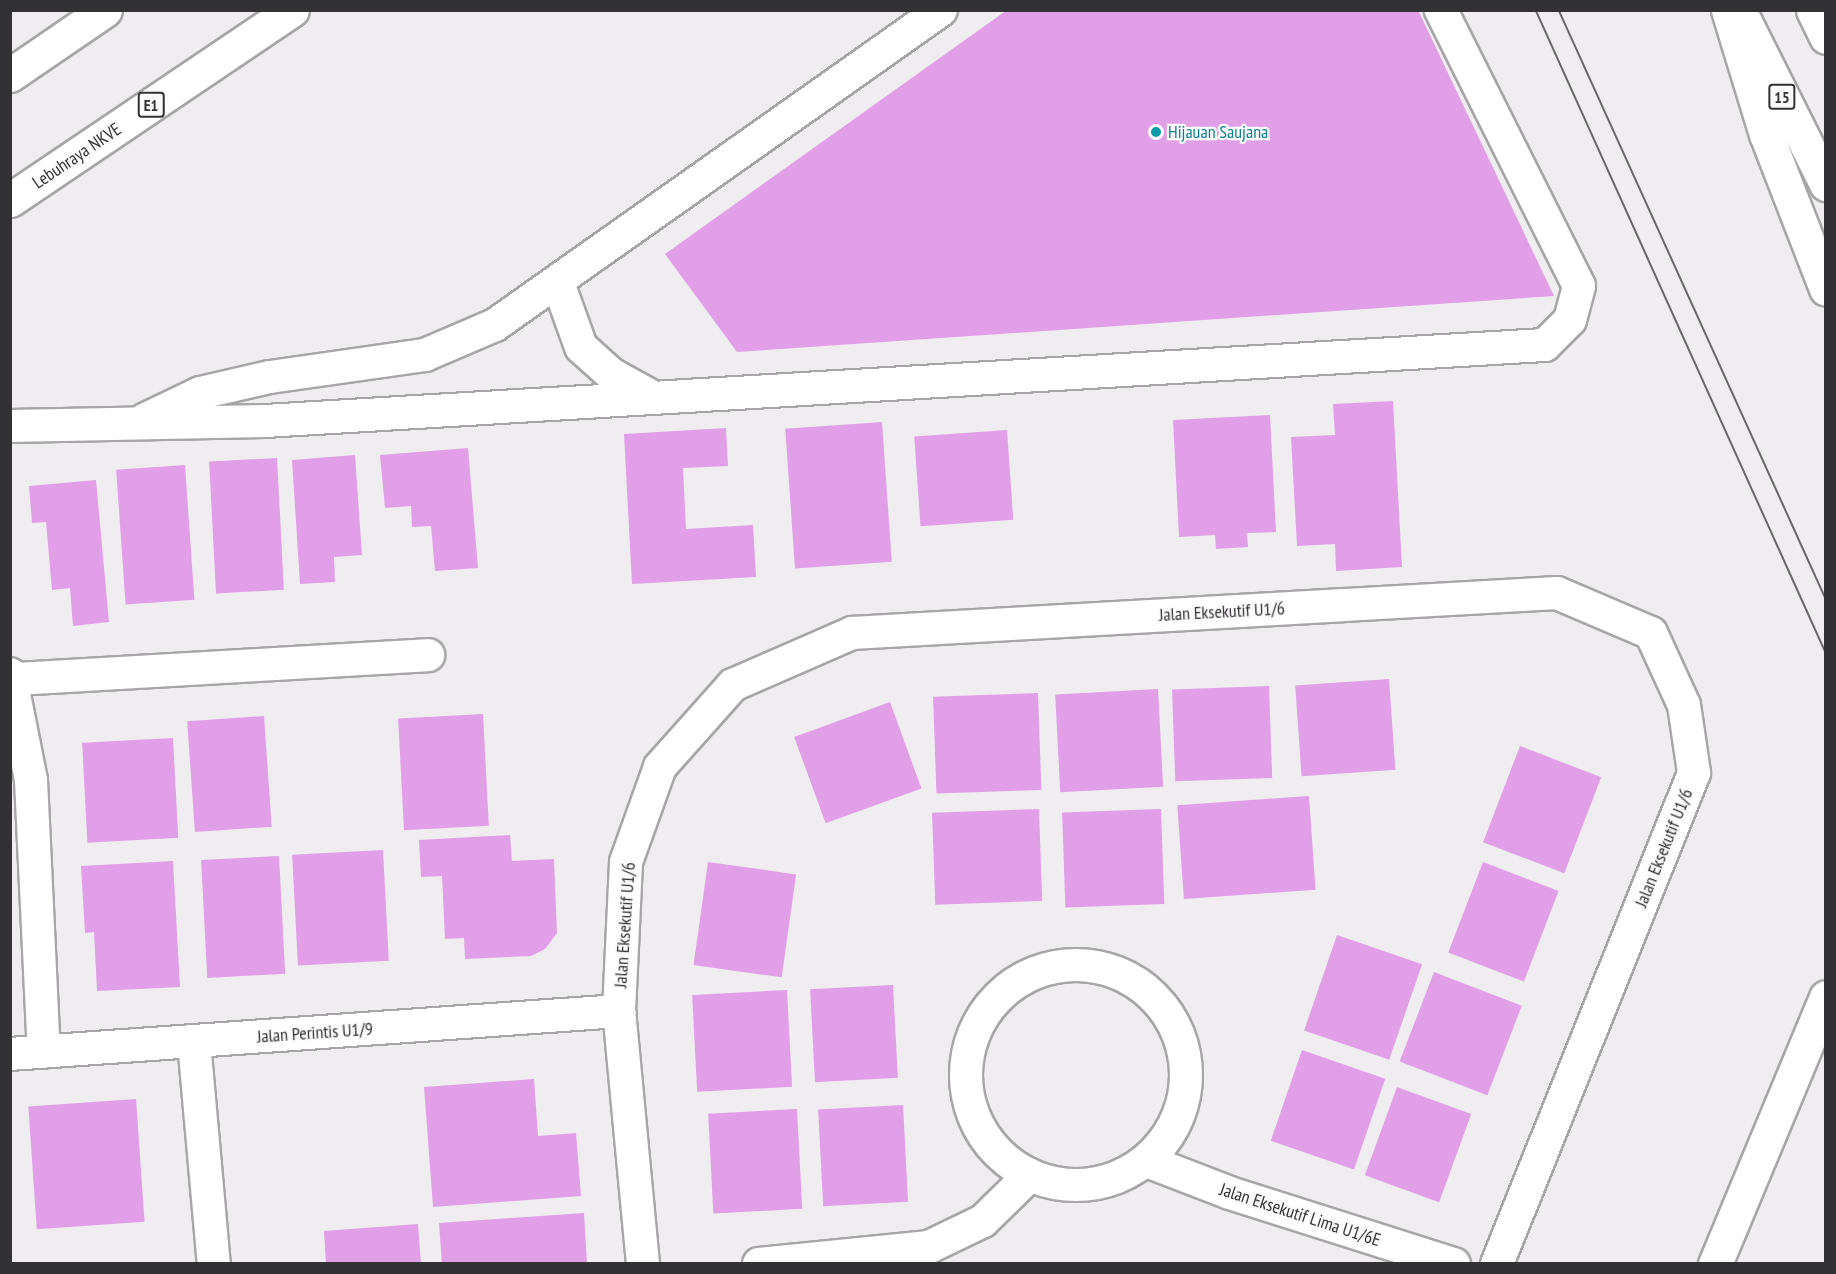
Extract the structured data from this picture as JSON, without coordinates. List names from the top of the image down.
{
  "streets": {
    "main road": ["15", "E1", "Lebuhraya NKVE"],
    "street": ["Jalan Eksekutif U1/6", "Jalan Perintis U1/9", "Jalan Eksekutif Lima U1/6E"]
  },
  "crossings": [
    ["Jalan Eksekutif U1/6", "Jalan Perintis U1/9"]
  ],
  "places": ["Hijauan Saujana"]
}
